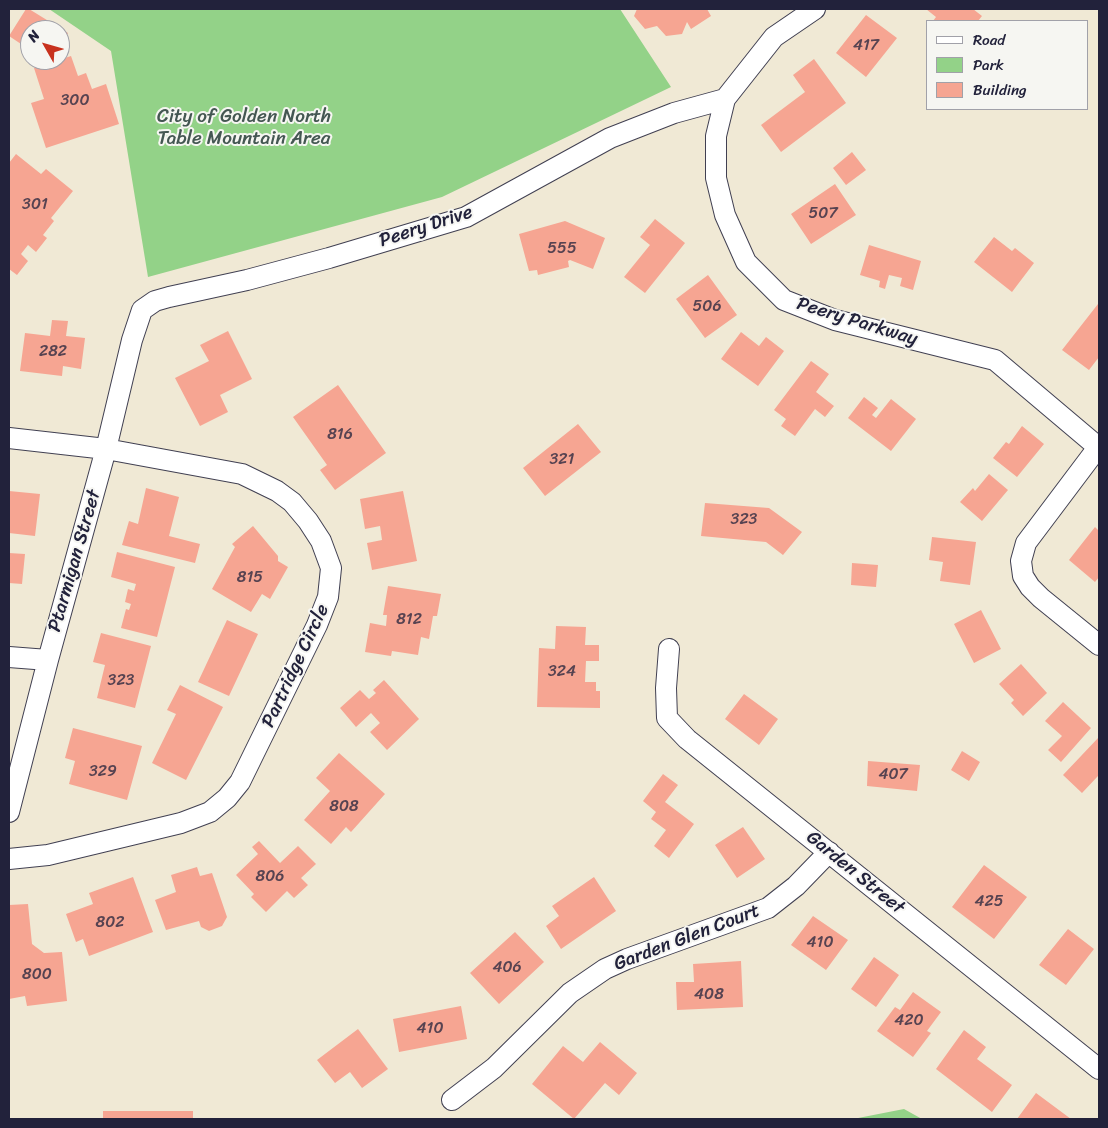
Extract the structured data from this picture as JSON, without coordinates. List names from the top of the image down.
{
  "streets": {
    "street": [
      "Peery Drive",
      "Peery Parkway",
      "Ptarmigan Street",
      "Partridge Circle",
      "Garden Street",
      "Garden Glen Court"
    ]
  },
  "crossings": [
    ["Peery Drive", "Peery Parkway"],
    ["Peery Drive", "Ptarmigan Street"],
    ["Ptarmigan Street", "Partridge Circle"],
    ["Garden Street", "Garden Glen Court"]
  ],
  "parks": ["City of Golden North Table Mountain Area"],
  "house_numbers": [
    "417",
    "300",
    "301",
    "507",
    "555",
    "506",
    "282",
    "816",
    "321",
    "323",
    "815",
    "812",
    "324",
    "323",
    "329",
    "407",
    "808",
    "806",
    "425",
    "802",
    "410",
    "406",
    "800",
    "408",
    "420",
    "410"
  ],
  "legend": ["Road", "Park", "Building"],
  "north": "top left"
}
